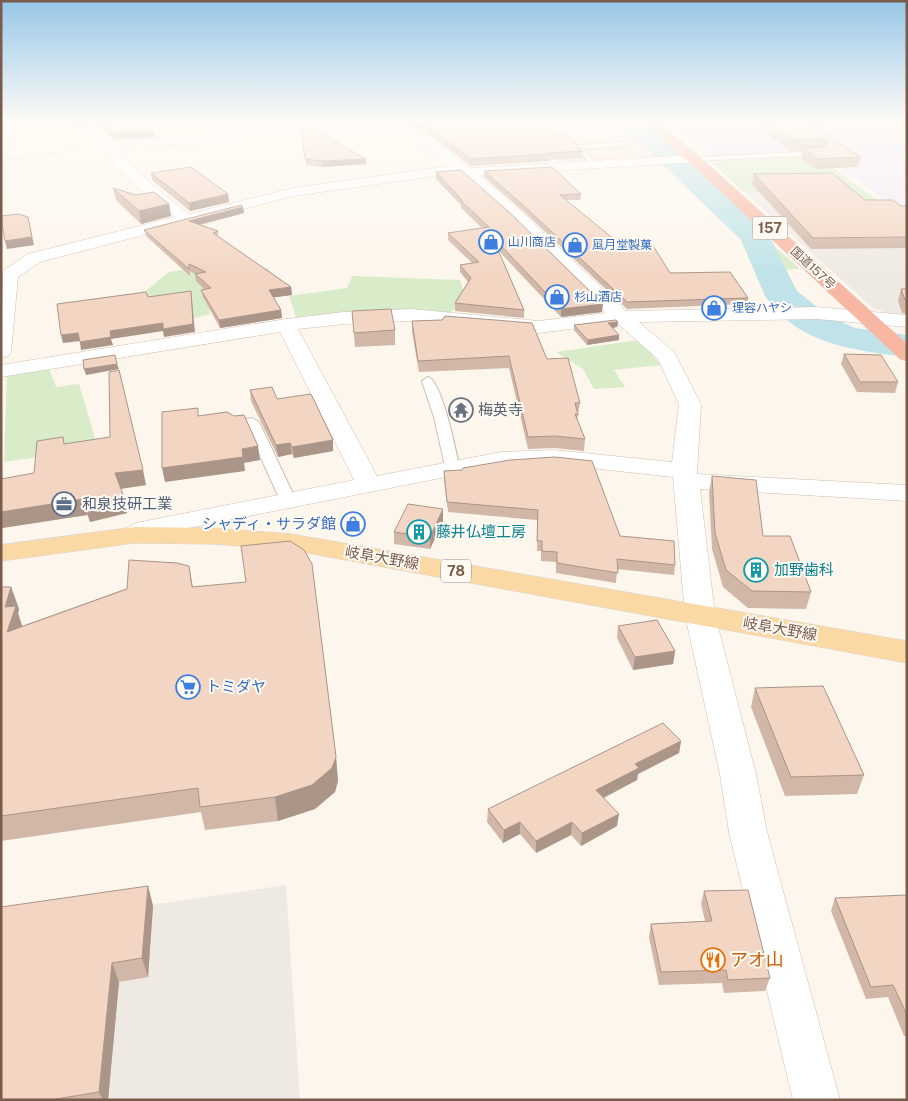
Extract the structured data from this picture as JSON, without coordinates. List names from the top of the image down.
{
  "streets": {
    "highway": ["157", "国道157号"],
    "main road": ["岐阜大野線", "78"]
  },
  "places": {
    "shop": [
      "山川商店",
      "風月堂製菓",
      "杉山酒店",
      "理容ハヤシ",
      "シャディ・サラダ館"
    ],
    "temple": ["梅英寺"],
    "office": ["和泉技研工業"],
    "building": ["藤井仏壇工房", "加野歯科"],
    "supermarket": ["トミダヤ"],
    "restaurant": ["アオ山"]
  }
}
